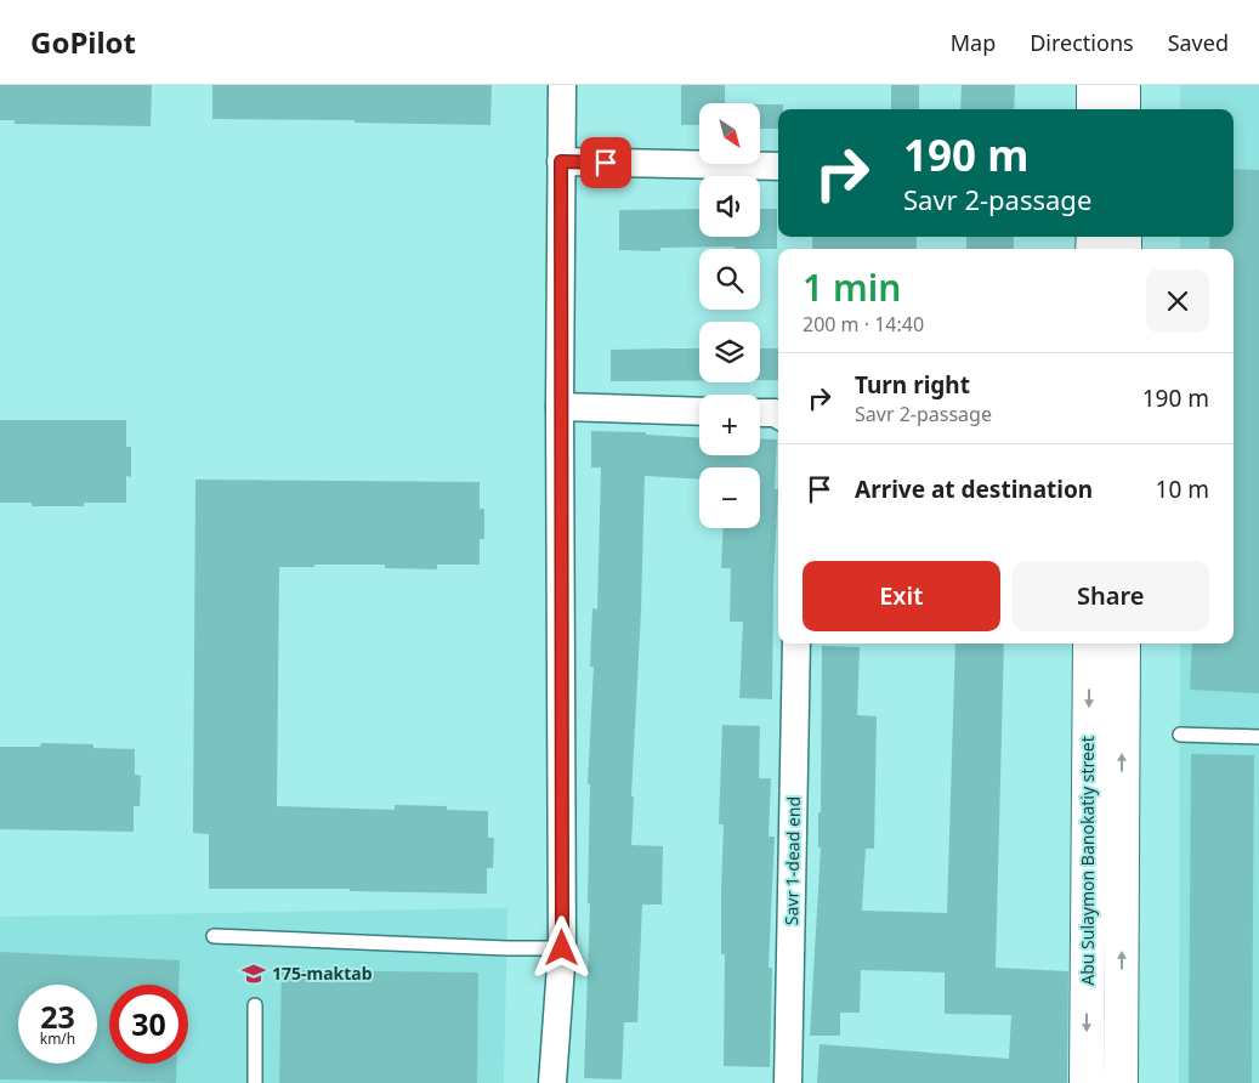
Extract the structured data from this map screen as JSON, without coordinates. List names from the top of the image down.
{
  "streets": {
    "main road": ["Abu Sulaymon Banokatiy street"],
    "street": ["Savr 1-dead end"]
  },
  "places": {
    "school or university": ["175-maktab"]
  },
  "north": "bottom right",
  "page": {
    "header": "GoPilot",
    "nav": ["Map", "Directions", "Saved"],
    "map_buttons": ["+", "−"],
    "turn": ["190 m", "Savr 2-passage"],
    "heading": ["1 min", "200 m · 14:40"],
    "list": [
      {
        "name": "Turn right",
        "note": "Savr 2-passage",
        "value": "190 m"
      },
      {
        "name": "Arrive at destination",
        "value": "10 m"
      }
    ],
    "buttons": ["Exit", "Share"],
    "speed": "23 km/h",
    "limit": "30"
  }
}
